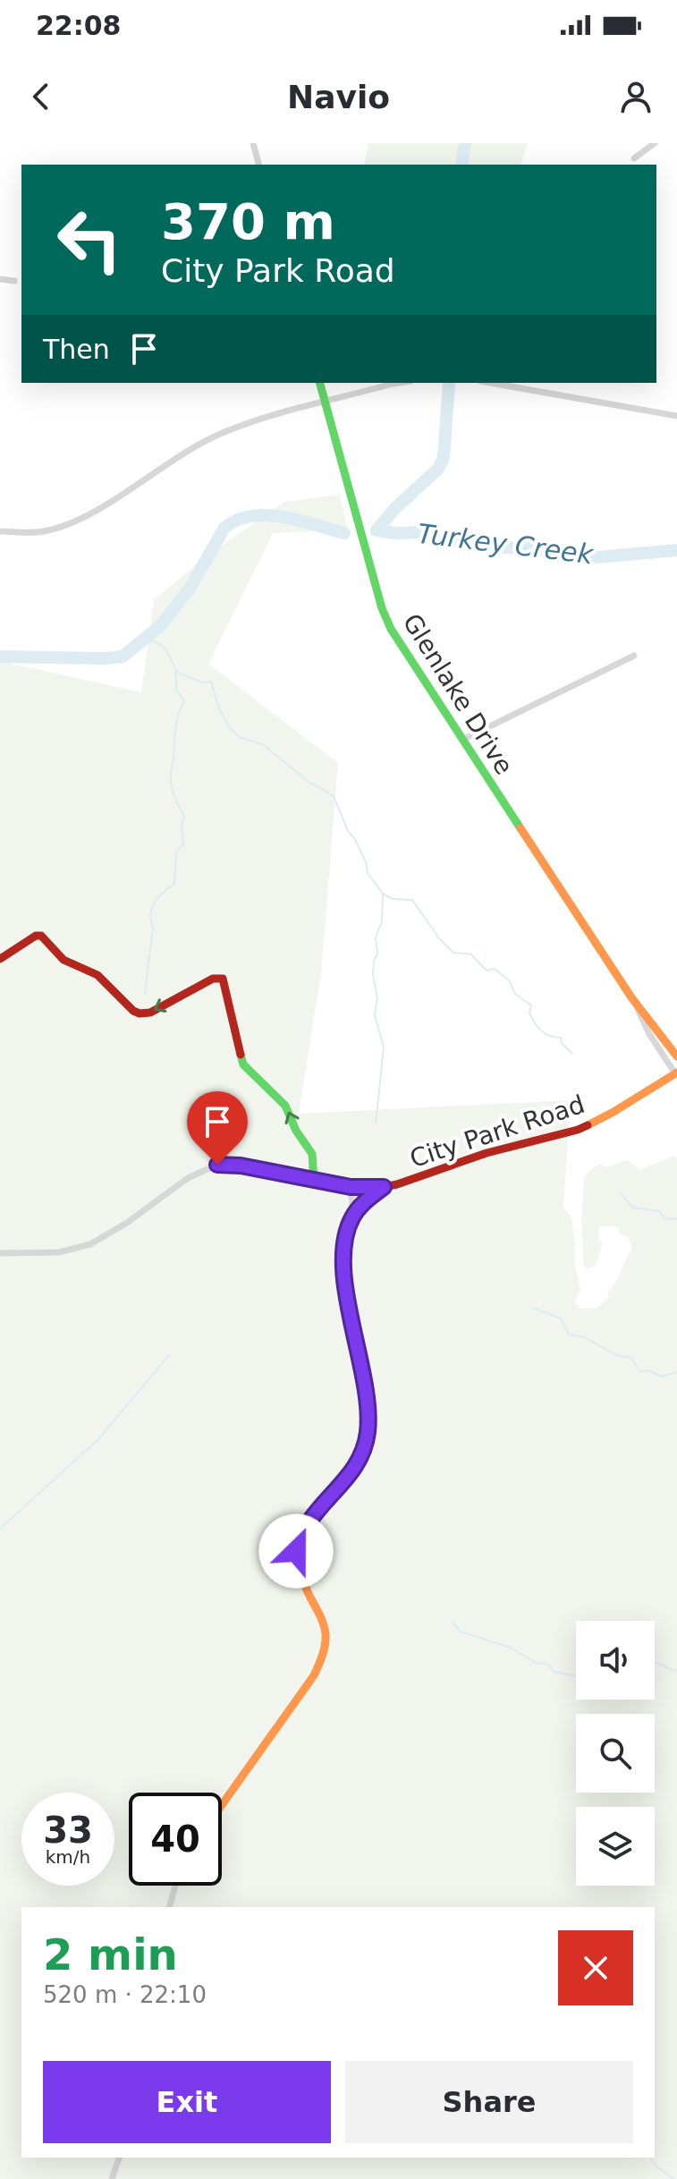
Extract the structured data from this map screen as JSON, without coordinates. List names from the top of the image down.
{
  "streets": {
    "street": ["Glenlake Drive", "City Park Road"]
  },
  "crossings": [
    ["Glenlake Drive", "City Park Road"]
  ],
  "water": ["Turkey Creek"],
  "page": {
    "status": "22:08",
    "header": "Navio",
    "turn": ["370 m", "City Park Road"],
    "then": "Then",
    "speed": "33 km/h",
    "limit": "40",
    "heading": ["2 min", "520 m · 22:10"],
    "buttons": ["Exit", "Share"]
  }
}
